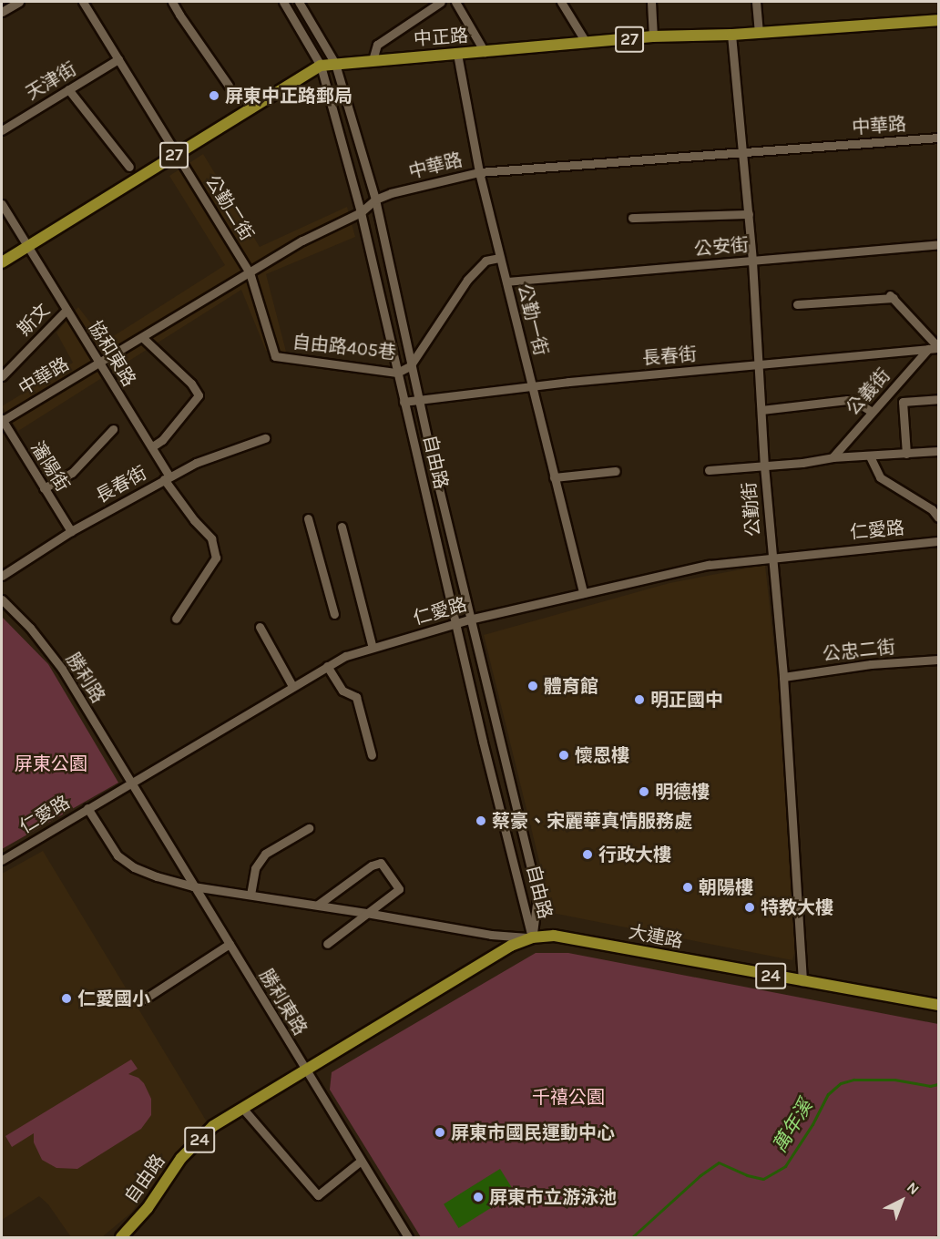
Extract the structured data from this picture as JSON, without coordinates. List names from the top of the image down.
{
  "streets": {
    "main road": [
      "中正路",
      "27",
      "自由路",
      "大連路",
      "24"
    ],
    "street": [
      "天津街",
      "中華路",
      "公勤二街",
      "公安街",
      "斯文",
      "公勤一街",
      "自由路405巷",
      "協和東路",
      "長春街",
      "公義街",
      "瀋陽街",
      "公勤街",
      "仁愛路",
      "公忠二街",
      "勝利路",
      "勝利東路"
    ]
  },
  "crossings": [
    ["中正路", "公勤二街"],
    ["中正路", "公勤一街"],
    ["中正路", "協和東路"],
    ["中正路", "自由路"],
    ["中正路", "公勤街"],
    ["天津街", "公勤二街"],
    ["中華路", "公勤二街"],
    ["中華路", "公勤一街"],
    ["中華路", "協和東路"],
    ["中華路", "自由路"],
    ["中華路", "瀋陽街"],
    ["中華路", "公勤街"],
    ["公勤二街", "自由路405巷"],
    ["公安街", "公勤一街"],
    ["公安街", "公勤街"],
    ["斯文", "協和東路"],
    ["公勤一街", "長春街"],
    ["公勤一街", "仁愛路"],
    ["自由路405巷", "自由路"],
    ["協和東路", "長春街"],
    ["長春街", "公義街"],
    ["長春街", "自由路"],
    ["長春街", "瀋陽街"],
    ["長春街", "公勤街"],
    ["自由路", "仁愛路"],
    ["自由路", "大連路"],
    ["自由路", "勝利東路"],
    ["公勤街", "仁愛路"],
    ["公勤街", "公忠二街"],
    ["公勤街", "大連路"],
    ["仁愛路", "勝利路"],
    ["仁愛路", "勝利東路"],
    ["勝利路", "勝利東路"],
    ["大連路", "勝利東路"]
  ],
  "water": ["萬年溪"],
  "parks": ["屏東公園", "千禧公園"],
  "places": [
    "屏東中正路郵局",
    "體育館",
    "明正國中",
    "懷恩樓",
    "明德樓",
    "蔡豪、宋麗華真情服務處",
    "行政大樓",
    "朝陽樓",
    "特教大樓",
    "仁愛國小",
    "屏東市國民運動中心",
    "屏東市立游泳池"
  ],
  "north": "top right"
}
